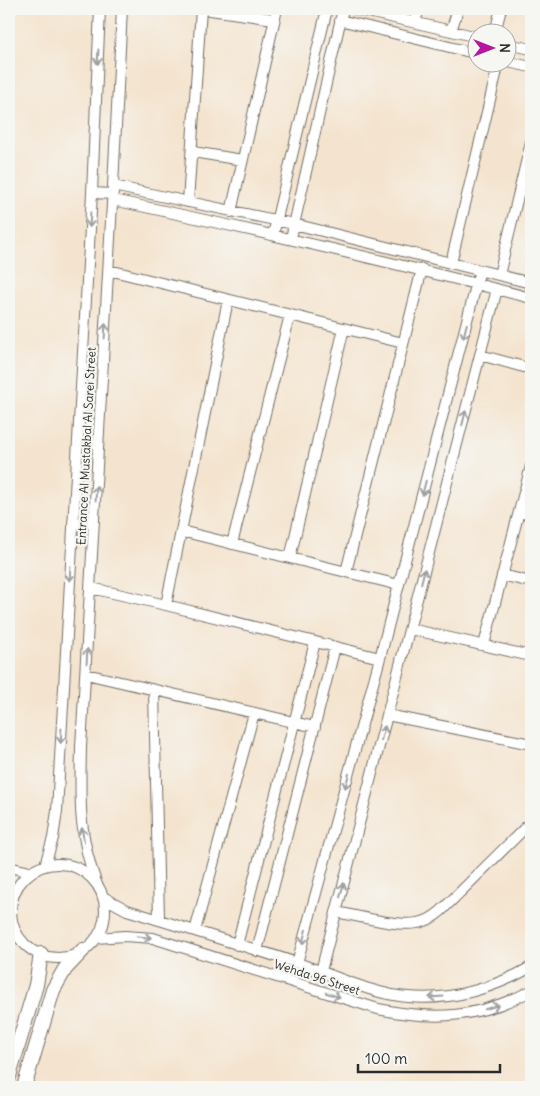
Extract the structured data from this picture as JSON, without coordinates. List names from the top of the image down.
{
  "streets": {
    "street": ["Entrance Al Mustakbal Al Sarei Street", "Wehda 96 Street"]
  },
  "crossings": [
    ["Entrance Al Mustakbal Al Sarei Street", "Wehda 96 Street"]
  ],
  "scale_bar": "100 m",
  "north": "right"
}
